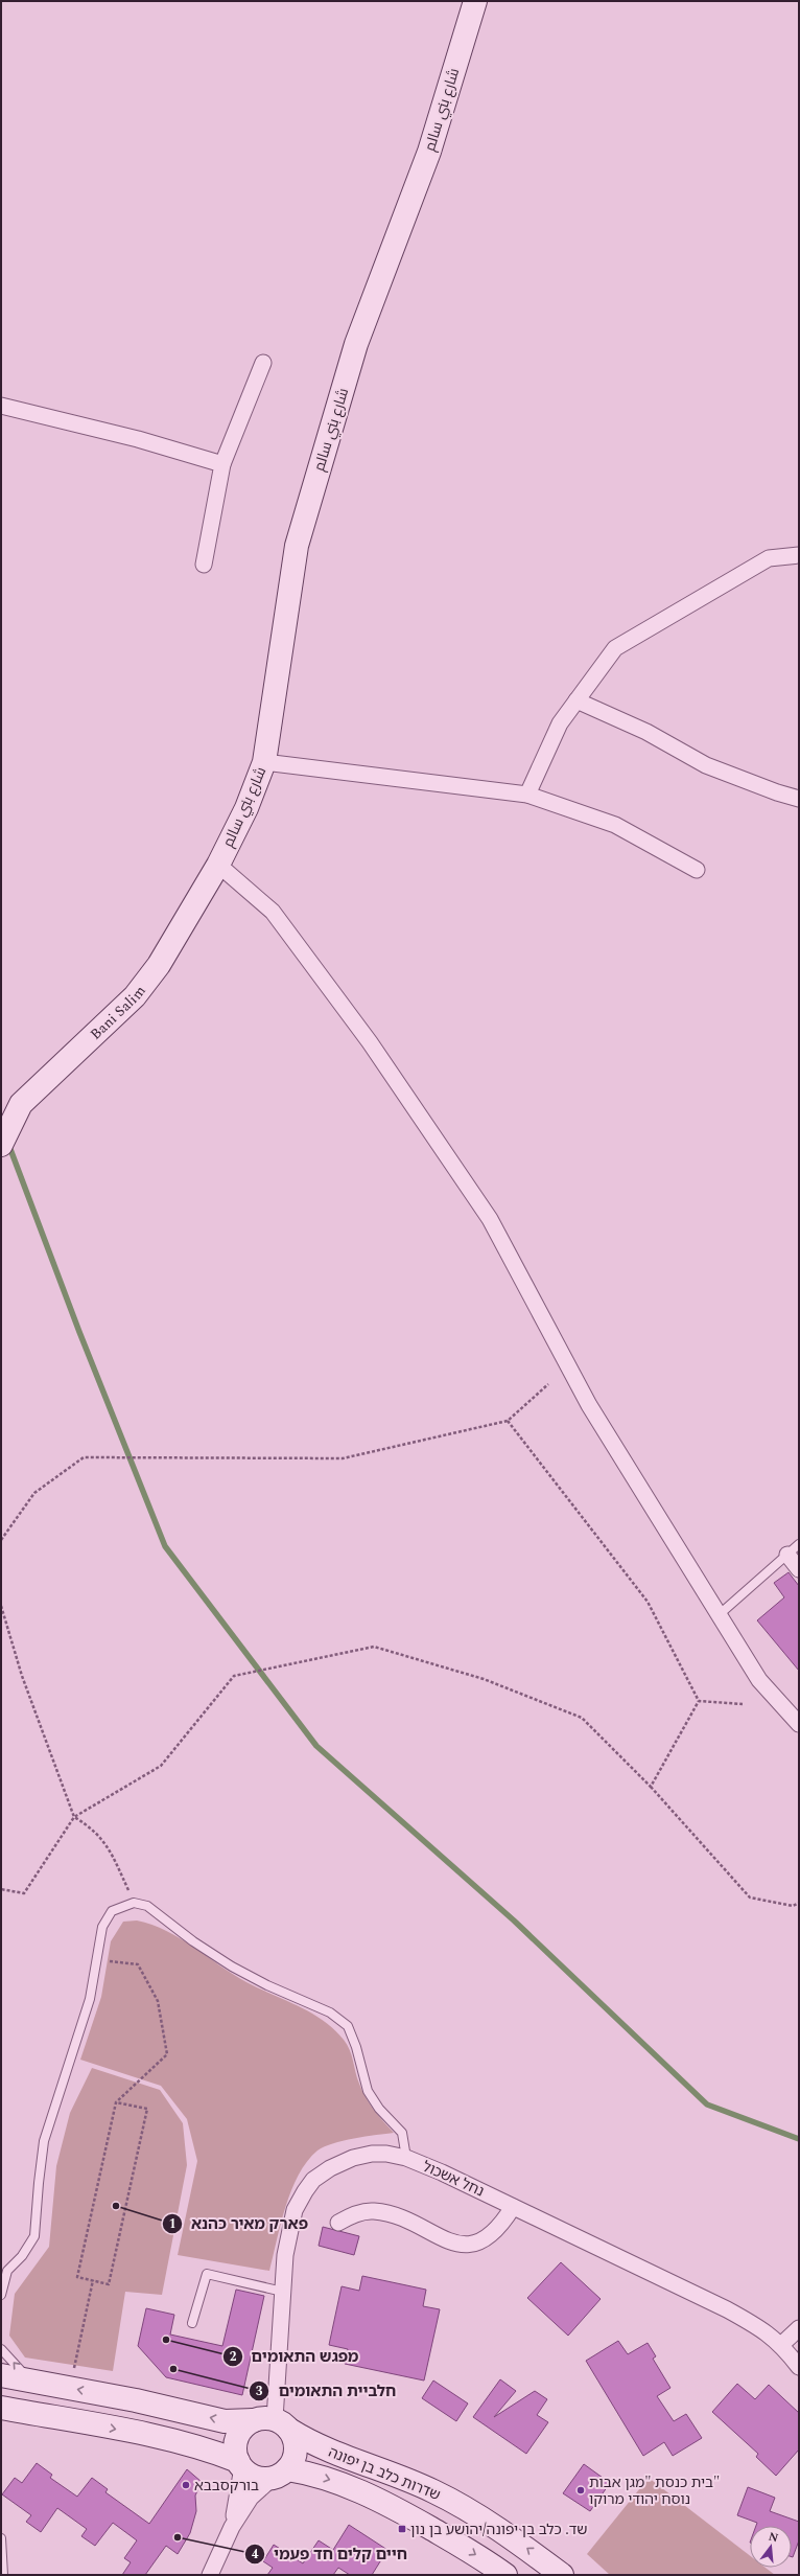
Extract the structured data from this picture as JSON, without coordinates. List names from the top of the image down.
{
  "streets": {
    "street": [
      "شارع بني سالم",
      "Bani Salim",
      "נחל אשכול",
      "שדרות כלב בן יפונה"
    ]
  },
  "crossings": [
    ["شارع بني سالم", "Bani Salim"],
    ["נחל אשכול", "שדרות כלב בן יפונה"]
  ],
  "places": {
    "other": [
      "פארק מאיר כהנא",
      "מפגש התאומים",
      "חלביית התאומים",
      "בורקסבבא",
      "בית כנסת \"מגן אבות\" נוסח יהודי מרוקו",
      "חיים קלים חד פעמי"
    ],
    "transit": ["שד. כלב בן יפונה/יהושע בן נון"]
  },
  "north": "top"
}
